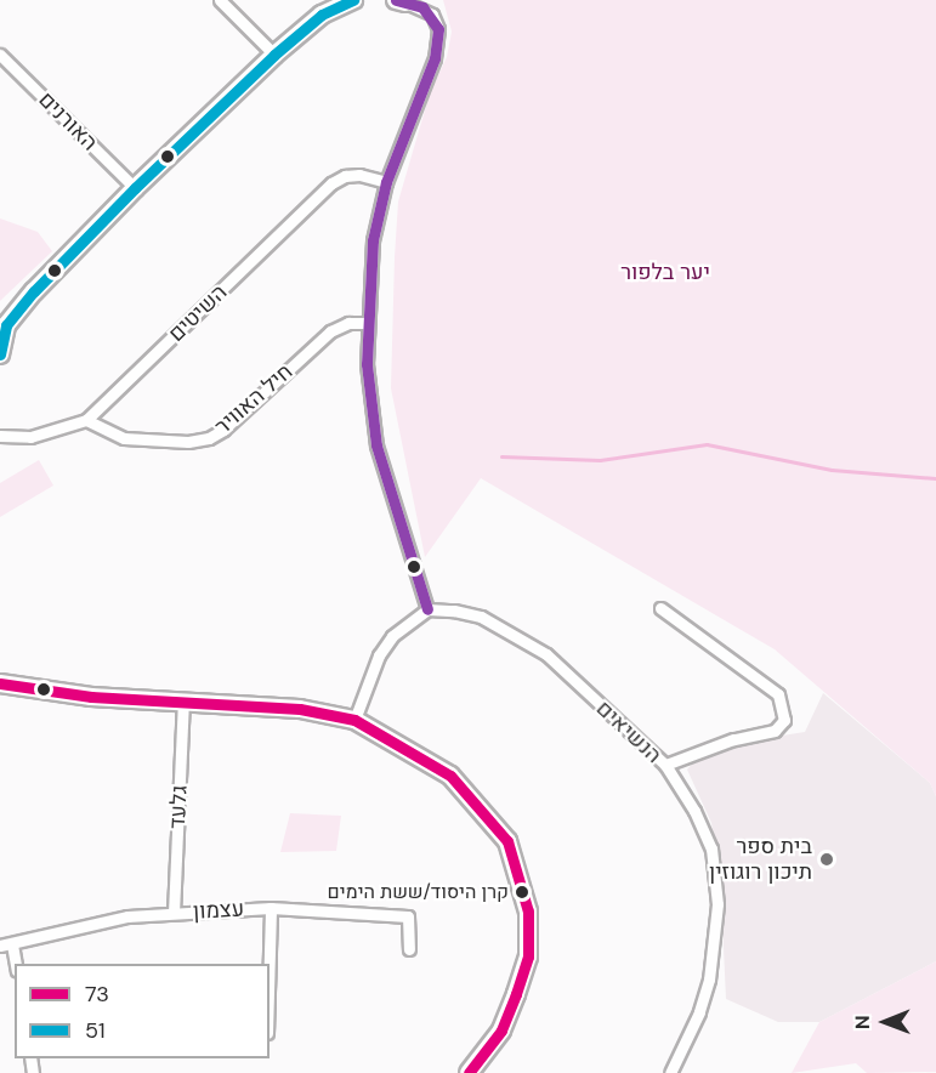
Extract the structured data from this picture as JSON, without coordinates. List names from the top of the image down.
{
  "streets": {
    "street": [
      "האורנים",
      "השיטים",
      "חיל האוויר",
      "הנשיאים",
      "גלעד",
      "עצמון"
    ]
  },
  "crossings": [
    ["השיטים", "חיל האוויר"],
    ["גלעד", "עצמון"]
  ],
  "parks": ["יער בלפור"],
  "places": ["בית ספר תיכון רוגוזין", "קרן היסוד/ששת הימים"],
  "lines": ["transit line 51", "transit line 73"],
  "legend": ["73", "51"],
  "north": "left"
}
